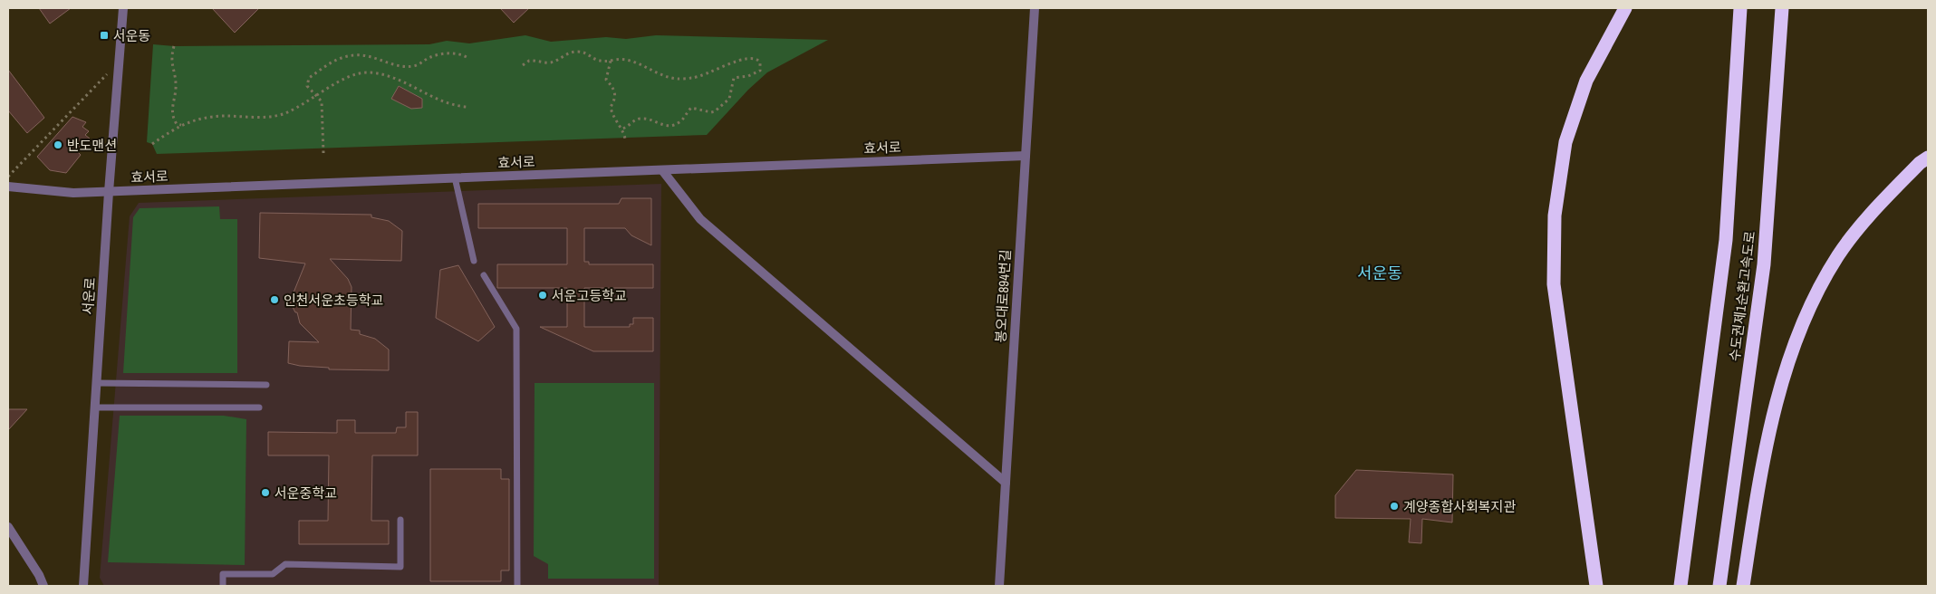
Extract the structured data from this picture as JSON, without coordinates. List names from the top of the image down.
{
  "streets": {
    "highway": ["수도권제1순환고속도로"],
    "street": ["효서로", "서운로", "봉오대로894번길"]
  },
  "crossings": [
    ["효서로", "서운로"],
    ["효서로", "봉오대로894번길"]
  ],
  "districts": ["서운동"],
  "places": {
    "transit": ["서운동"],
    "other": [
      "반도맨션",
      "서운고등학교",
      "인천서운초등학교",
      "서운중학교",
      "계양종합사회복지관"
    ]
  }
}
